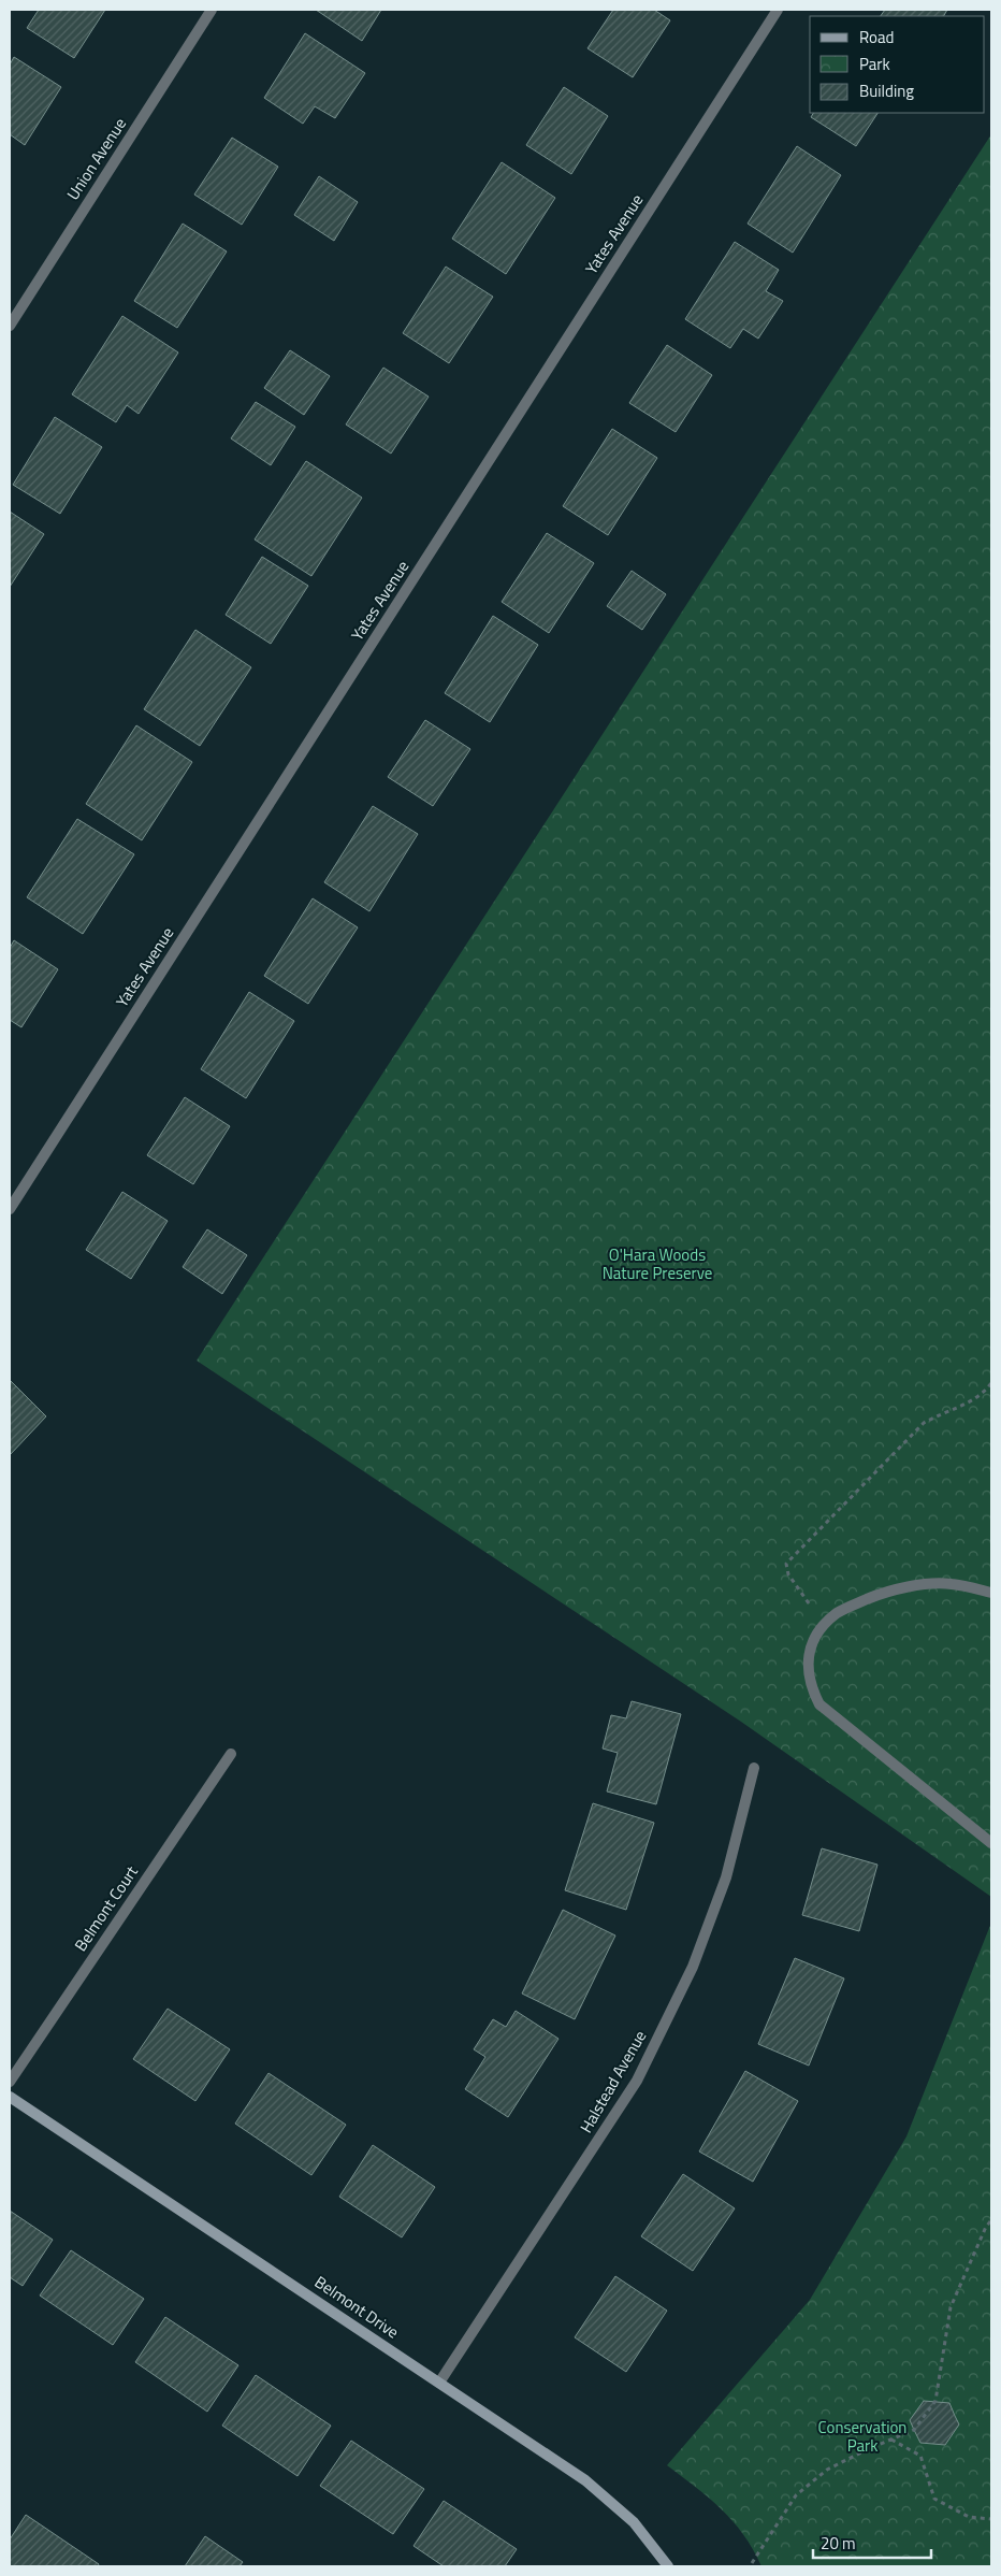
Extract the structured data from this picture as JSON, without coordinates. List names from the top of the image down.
{
  "streets": {
    "street": [
      "Union Avenue",
      "Yates Avenue",
      "Belmont Court",
      "Halstead Avenue",
      "Belmont Drive"
    ]
  },
  "crossings": [
    ["Halstead Avenue", "Belmont Drive"]
  ],
  "parks": ["O'Hara Woods Nature Preserve", "Conservation Park"],
  "legend": ["Road", "Park", "Building"],
  "scale_bar": "20 m"
}
